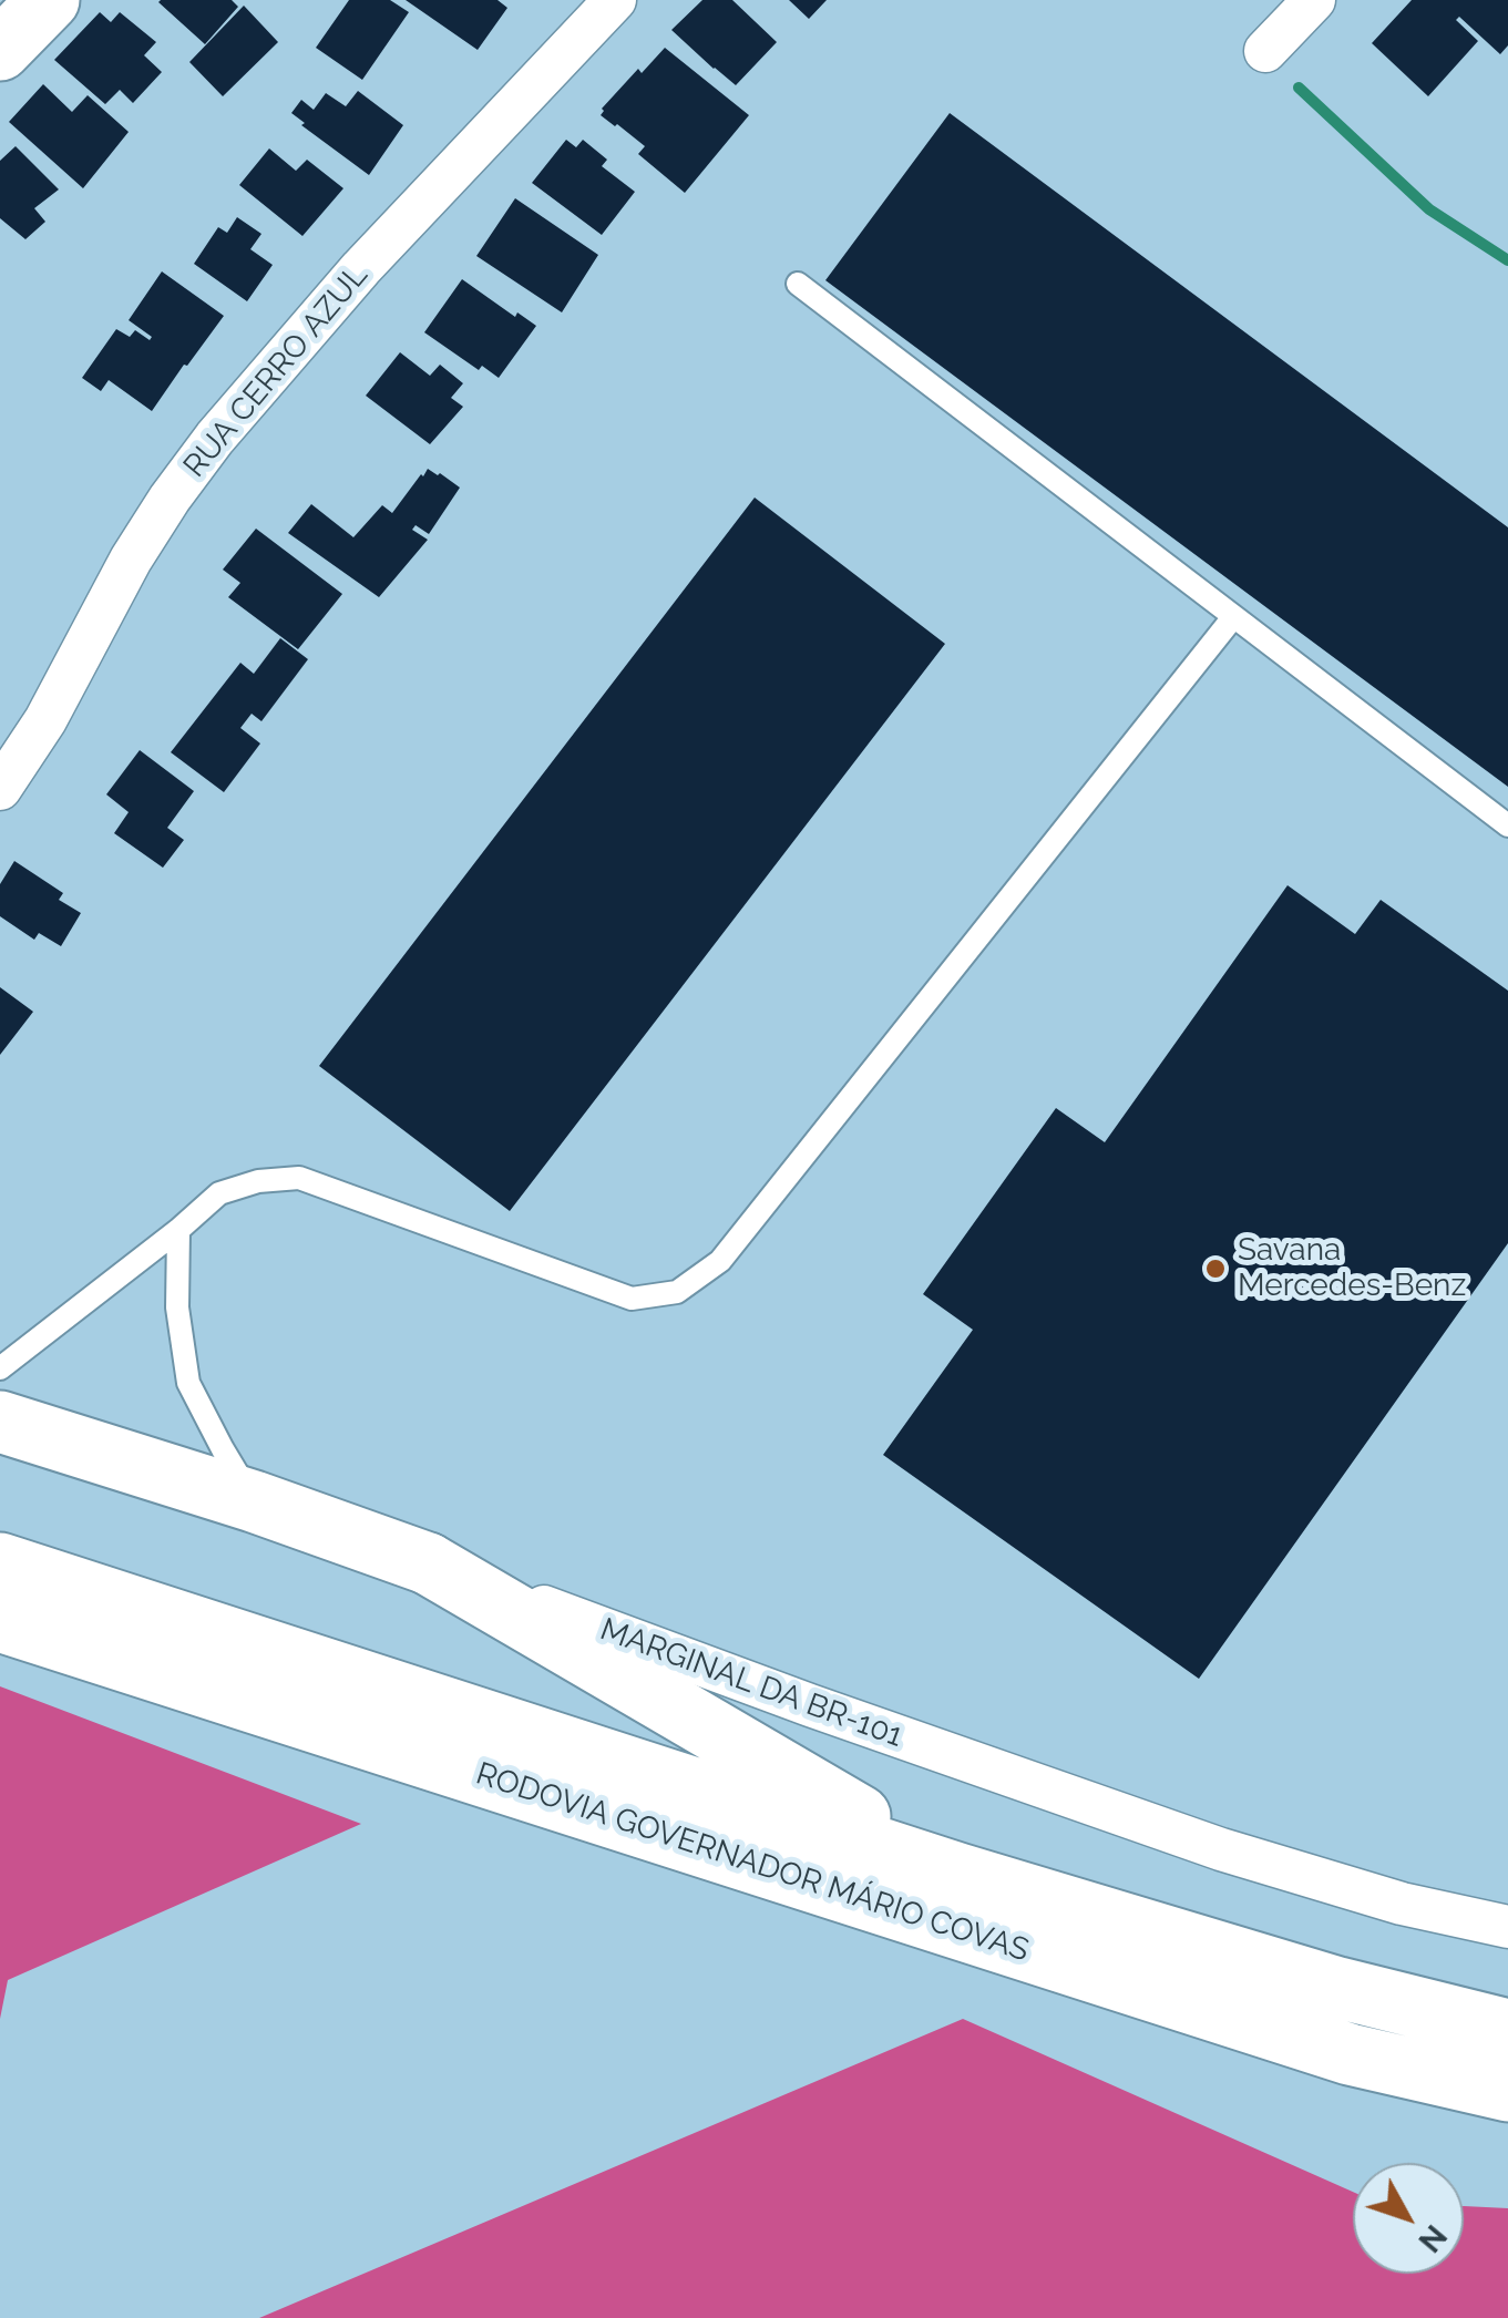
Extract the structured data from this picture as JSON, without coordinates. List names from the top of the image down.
{
  "streets": {
    "main road": ["MARGINAL DA BR-101", "RODOVIA GOVERNADOR MÁRIO COVAS"],
    "street": ["RUA CERRO AZUL"]
  },
  "places": ["Savana Mercedes-Benz"],
  "north": "bottom right"
}
